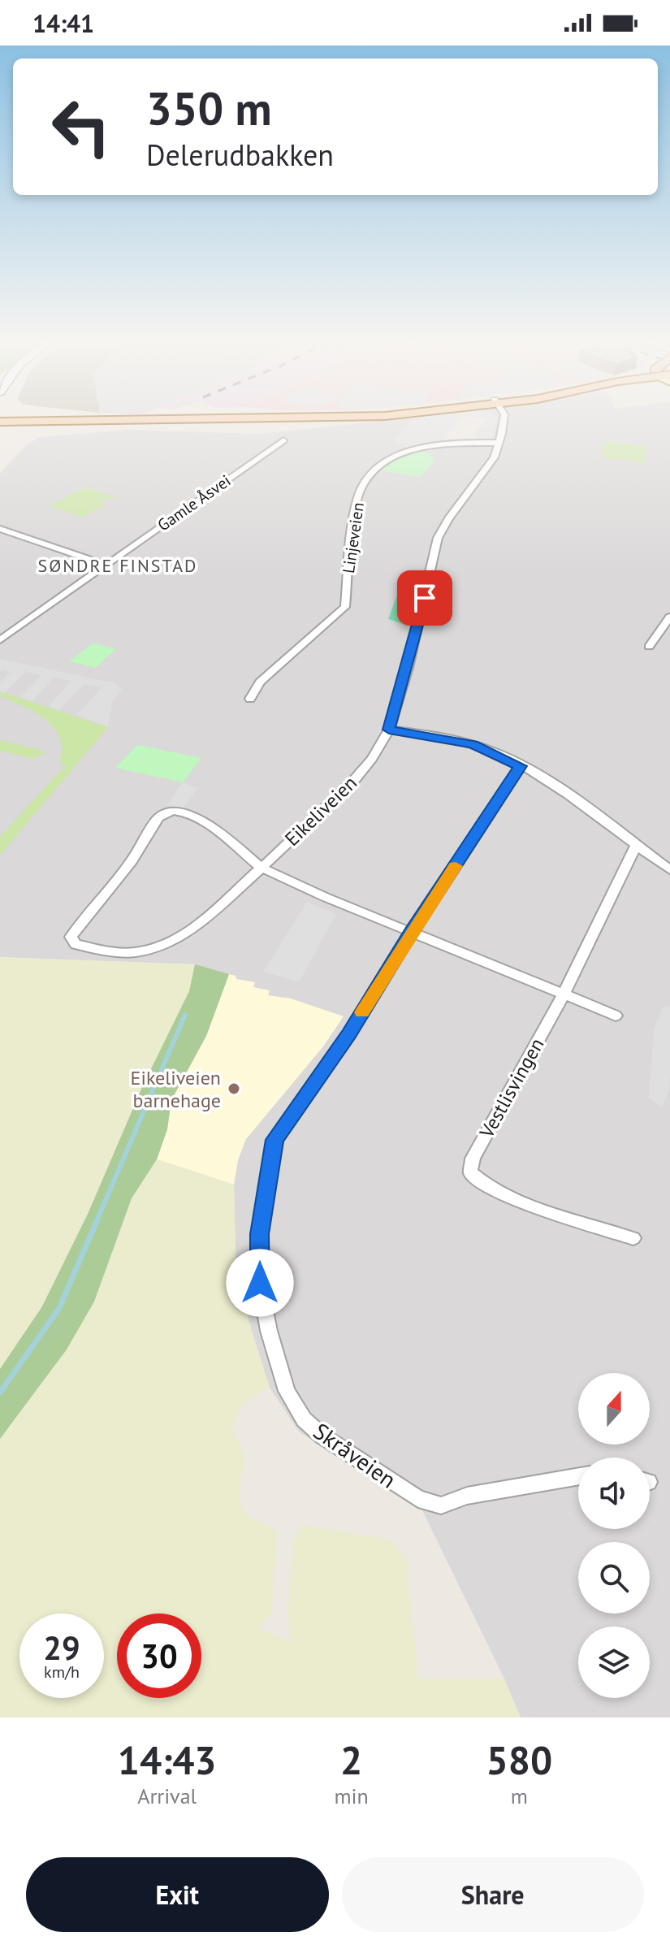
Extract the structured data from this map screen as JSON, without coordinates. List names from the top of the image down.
{
  "streets": {
    "street": [
      "Gamle Åsvei",
      "Linjeveien",
      "Eikeliveien",
      "Vestlisvingen",
      "Skråveien"
    ]
  },
  "crossings": [
    ["Linjeveien", "Eikeliveien"]
  ],
  "districts": ["SØNDRE FINSTAD"],
  "places": ["Eikeliveien barnehage"],
  "north": "top",
  "page": {
    "status": "14:41",
    "turn": ["350 m", "Delerudbakken"],
    "speed": "29 km/h",
    "limit": "30",
    "eta": [
      "14:43",
      "Arrival",
      "2",
      "min",
      "580",
      "m"
    ],
    "buttons": ["Exit", "Share"]
  }
}
